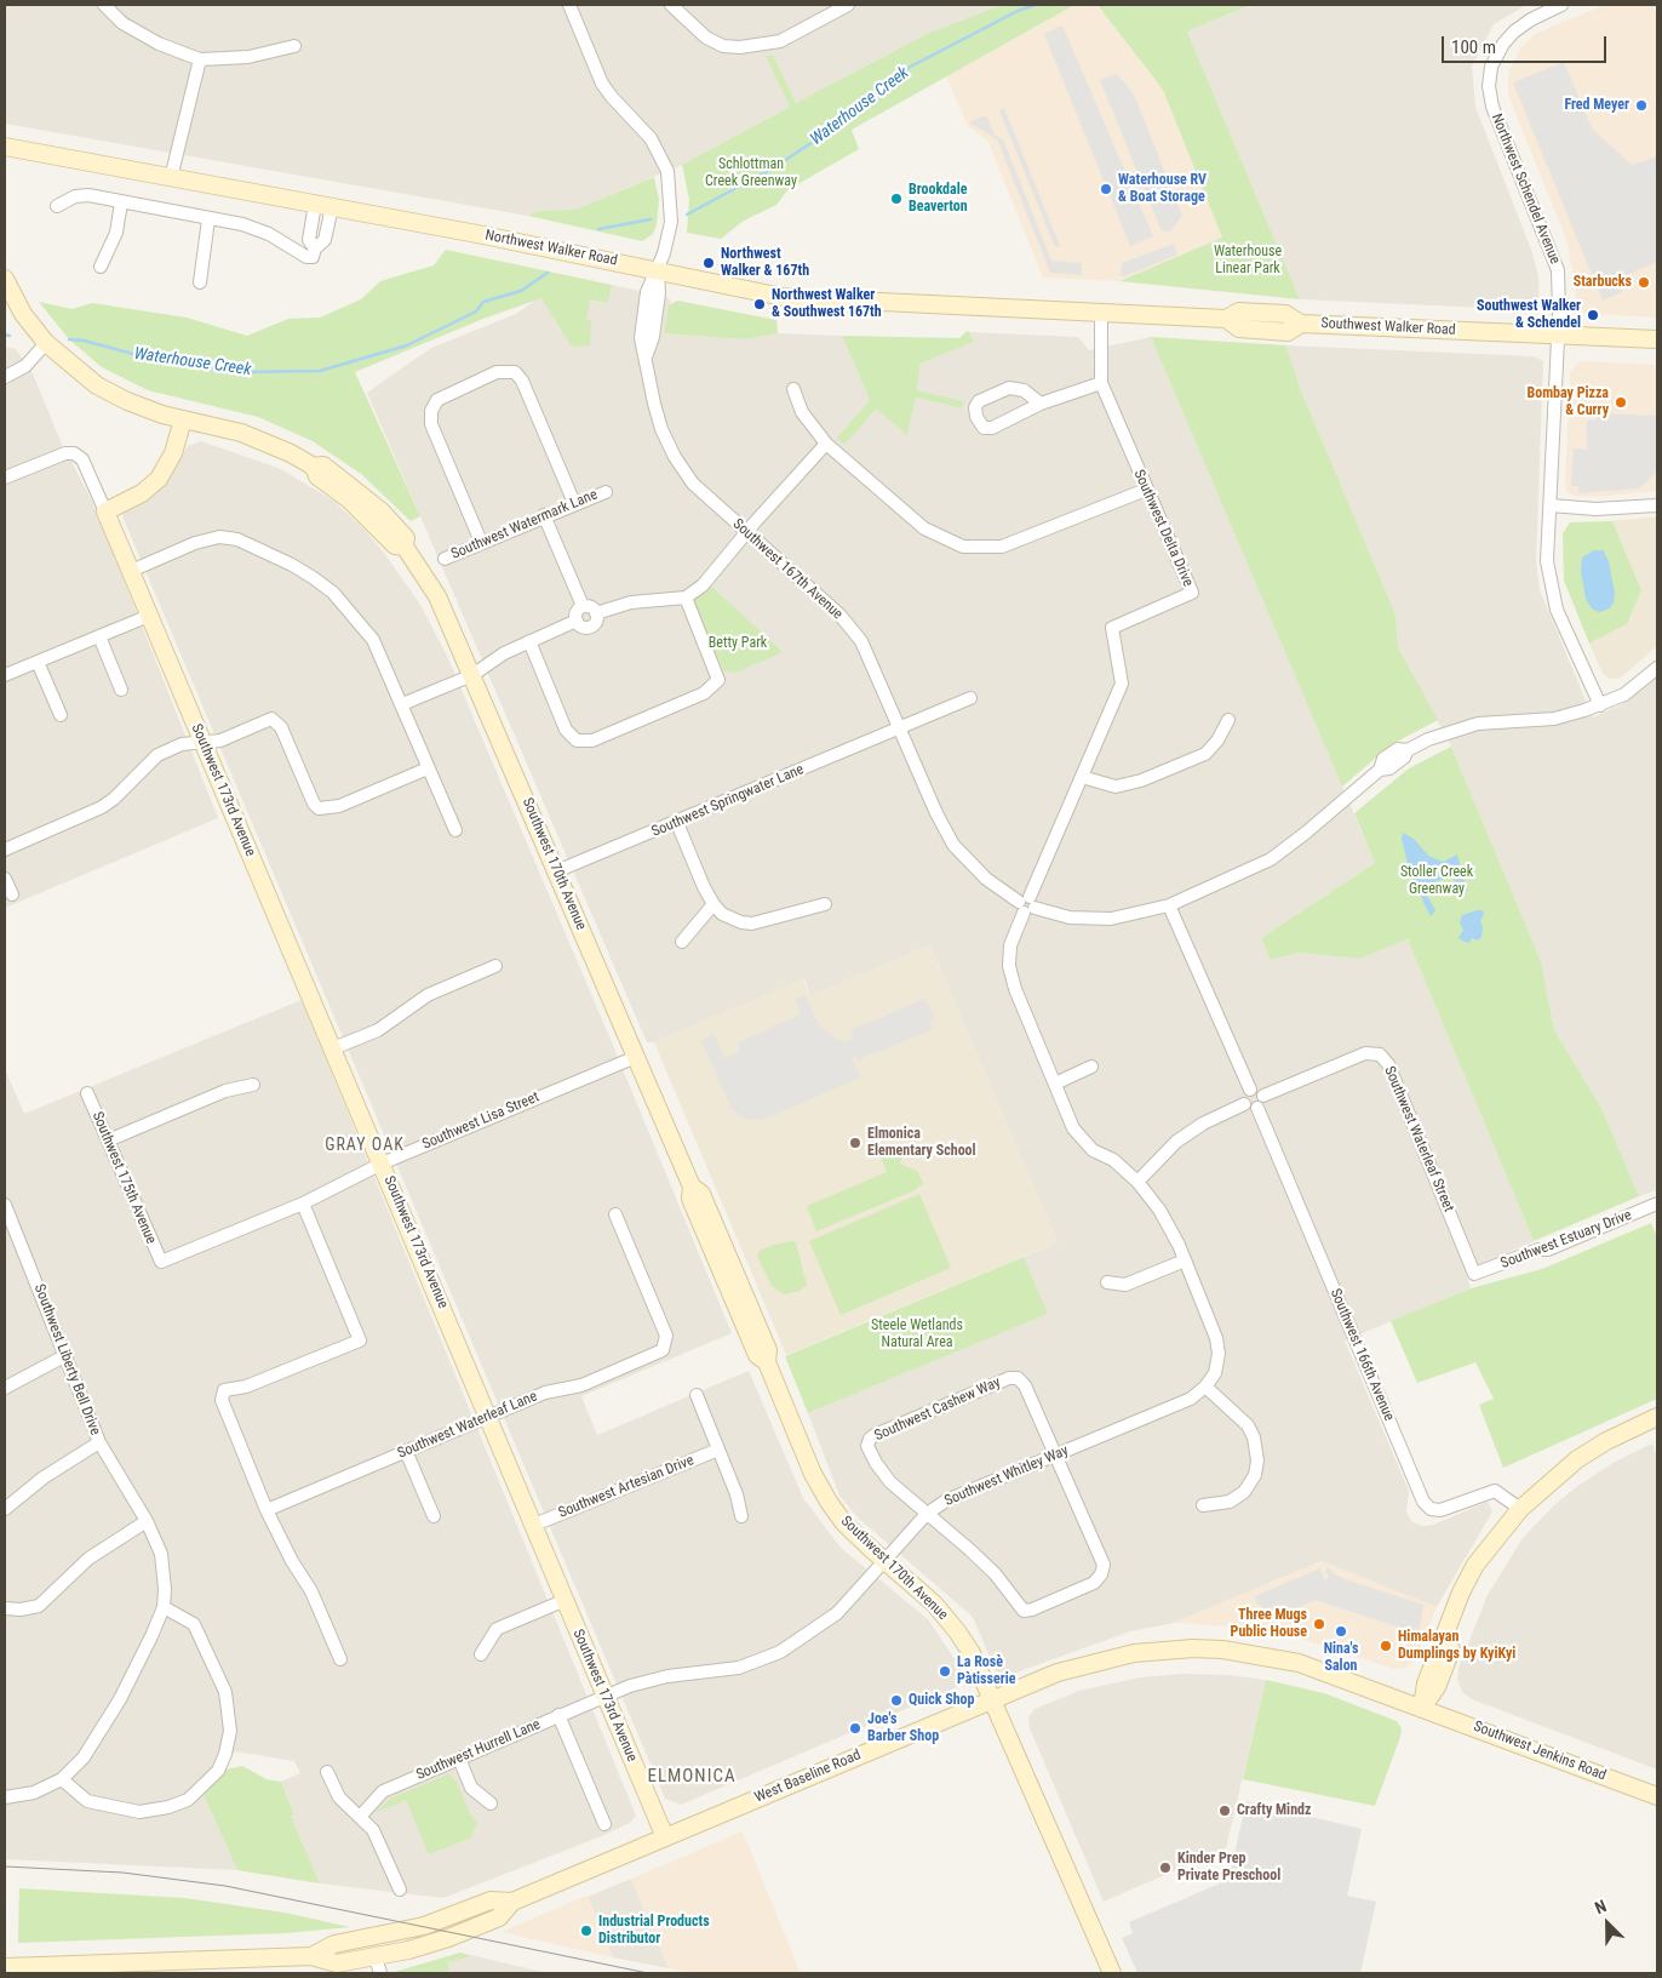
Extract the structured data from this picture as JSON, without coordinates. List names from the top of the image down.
{
  "streets": {
    "main road": [
      "Northwest Walker Road",
      "Southwest Walker Road",
      "Southwest 173rd Avenue",
      "Southwest 170th Avenue",
      "Southwest Jenkins Road",
      "West Baseline Road"
    ],
    "street": [
      "Northwest Schendel Avenue",
      "Southwest Watermark Lane",
      "Southwest Delta Drive",
      "Southwest 167th Avenue",
      "Southwest Springwater Lane",
      "Southwest Lisa Street",
      "Southwest Waterleaf Street",
      "Southwest 175th Avenue",
      "Southwest Estuary Drive",
      "Southwest 166th Avenue",
      "Southwest Liberty Bell Drive",
      "Southwest Cashew Way",
      "Southwest Waterleaf Lane",
      "Southwest Whitley Way",
      "Southwest Artesian Drive",
      "Southwest Hurrell Lane"
    ]
  },
  "crossings": [
    ["Northwest Schendel Avenue", "Southwest Walker Road"],
    ["Northwest Walker Road", "Southwest Walker Road"],
    ["Northwest Walker Road", "Southwest Delta Drive"],
    ["Northwest Walker Road", "Southwest 167th Avenue"],
    ["Southwest Walker Road", "Southwest Delta Drive"],
    ["Southwest Delta Drive", "Southwest 167th Avenue"],
    ["Southwest 167th Avenue", "Southwest Springwater Lane"],
    ["Southwest 173rd Avenue", "Southwest Lisa Street"],
    ["Southwest 173rd Avenue", "Southwest Waterleaf Lane"],
    ["Southwest 173rd Avenue", "Southwest Whitley Way"],
    ["Southwest 173rd Avenue", "Southwest Artesian Drive"],
    ["Southwest 173rd Avenue", "Southwest Hurrell Lane"],
    ["Southwest 173rd Avenue", "West Baseline Road"],
    ["Southwest Springwater Lane", "Southwest 170th Avenue"],
    ["Southwest 170th Avenue", "Southwest Lisa Street"],
    ["Southwest 170th Avenue", "Southwest Whitley Way"],
    ["Southwest 170th Avenue", "West Baseline Road"],
    ["Southwest Lisa Street", "Southwest 175th Avenue"],
    ["Southwest Waterleaf Street", "Southwest Estuary Drive"],
    ["Southwest Waterleaf Street", "Southwest 166th Avenue"],
    ["Southwest Cashew Way", "Southwest Whitley Way"],
    ["Southwest Whitley Way", "Southwest Hurrell Lane"],
    ["Southwest Jenkins Road", "West Baseline Road"]
  ],
  "districts": ["GRAY OAK", "ELMONICA"],
  "water": ["Waterhouse Creek"],
  "parks": [
    "Schlottman Creek Greenway",
    "Waterhouse Linear Park",
    "Betty Park",
    "Stoller Creek Greenway",
    "Steele Wetlands Natural Area"
  ],
  "places": [
    "Fred Meyer",
    "Waterhouse RV & Boat Storage",
    "Brookdale Beaverton",
    "Northwest Walker & 167th",
    "Starbucks",
    "Northwest Walker & Southwest 167th",
    "Southwest Walker & Schendel",
    "Bombay Pizza & Curry",
    "Elmonica Elementary School",
    "Three Mugs Public House",
    "Nina's Salon",
    "Himalayan Dumplings by KyiKyi",
    "La Rosè Pàtisserie",
    "Quick Shop",
    "Joe's Barber Shop",
    "Crafty Mindz",
    "Kinder Prep Private Preschool",
    "Industrial Products Distributor"
  ],
  "scale_bar": "100 m",
  "north": "top left"
}
